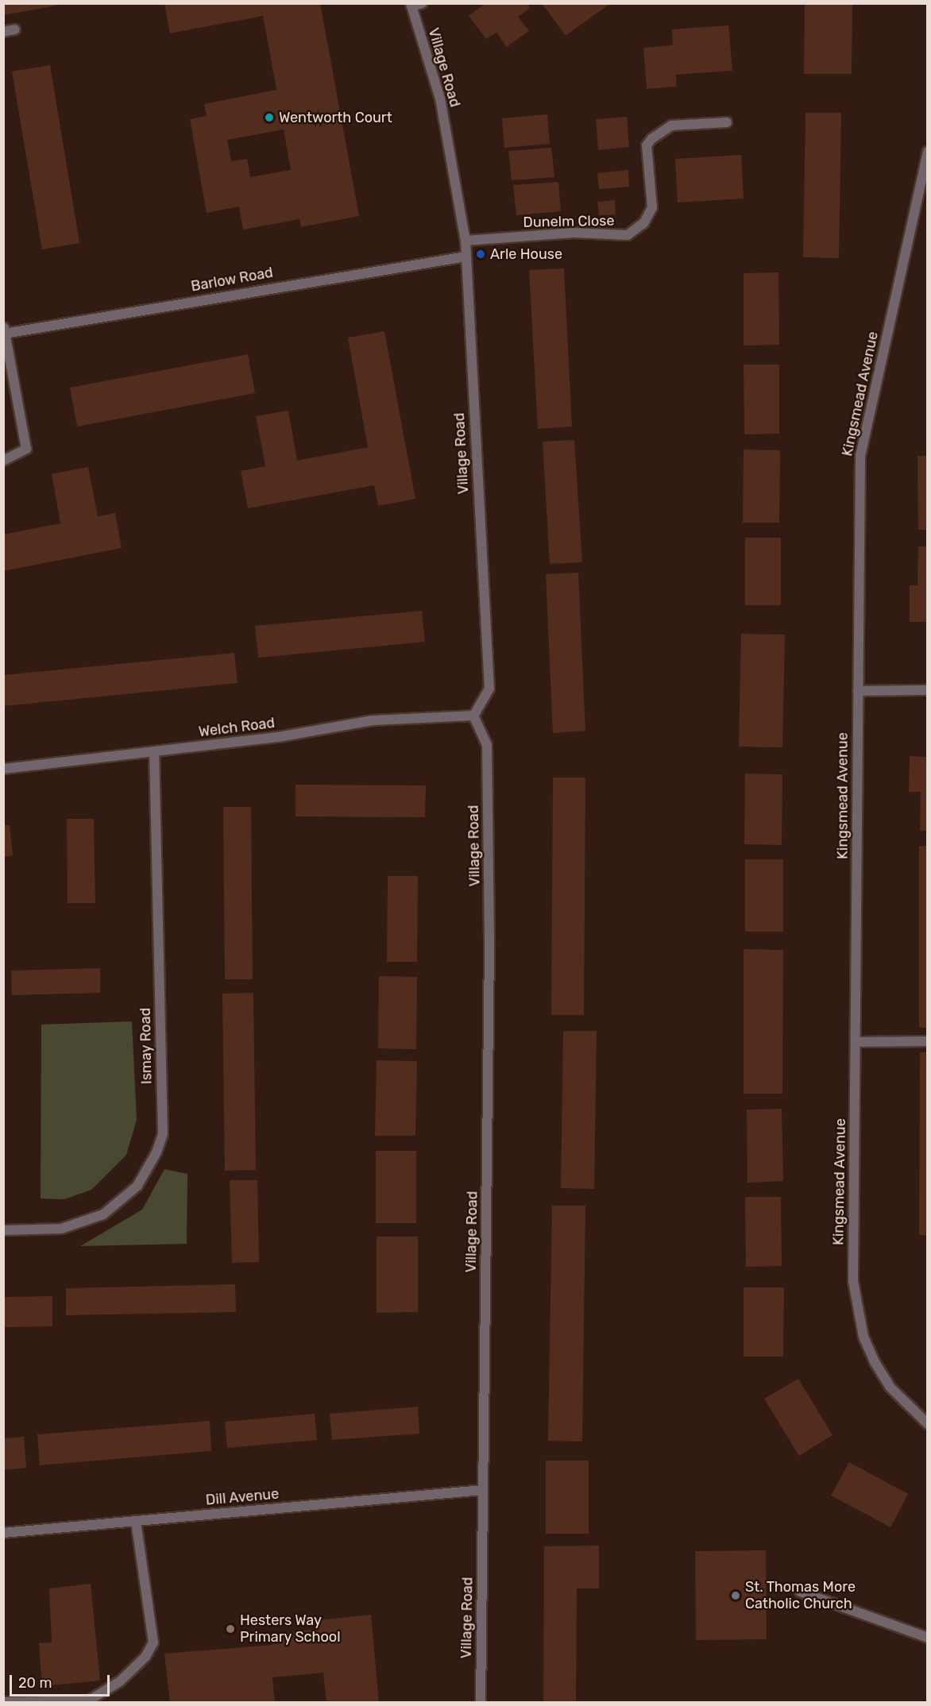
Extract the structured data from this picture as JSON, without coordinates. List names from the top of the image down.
{
  "streets": {
    "street": [
      "Village Road",
      "Dunelm Close",
      "Barlow Road",
      "Kingsmead Avenue",
      "Welch Road",
      "Ismay Road",
      "Dill Avenue"
    ]
  },
  "crossings": [
    ["Village Road", "Dunelm Close"],
    ["Village Road", "Barlow Road"],
    ["Village Road", "Welch Road"],
    ["Village Road", "Dill Avenue"],
    ["Welch Road", "Ismay Road"]
  ],
  "places": [
    "Wentworth Court",
    "Arle House",
    "St. Thomas More Catholic Church",
    "Hesters Way Primary School"
  ],
  "scale_bar": "20 m"
}
